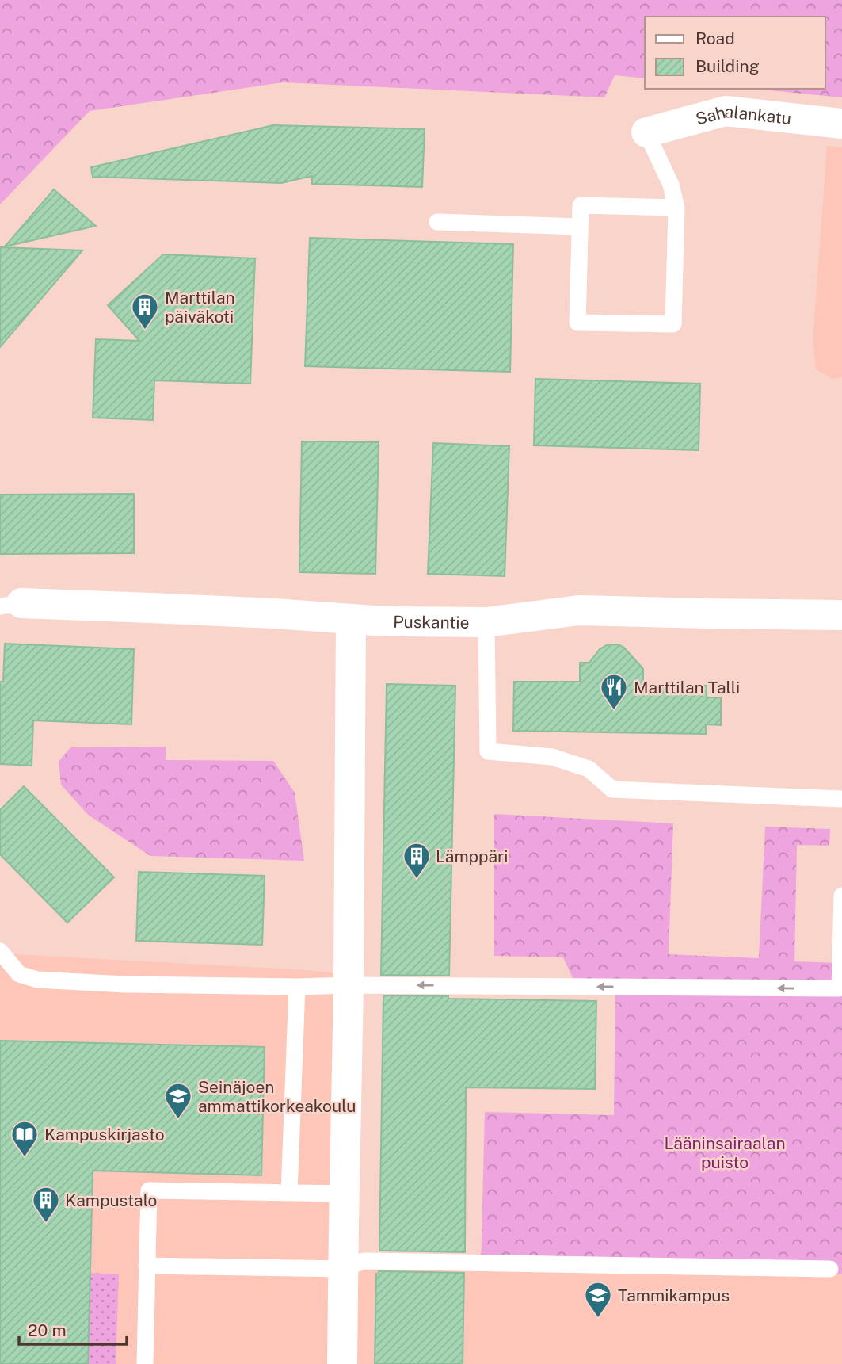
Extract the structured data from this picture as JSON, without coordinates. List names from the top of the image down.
{
  "streets": {
    "street": ["Sahalankatu", "Puskantie"]
  },
  "parks": ["Lääninsairaalan puisto"],
  "places": {
    "building": ["Marttilan päiväkoti", "Lämppäri", "Kampustalo"],
    "restaurant": ["Marttilan Talli"],
    "school or university": ["Seinäjoen ammattikorkeakoulu", "Tammikampus"],
    "library": ["Kampuskirjasto"]
  },
  "legend": ["Road", "Building"],
  "scale_bar": "20 m"
}
